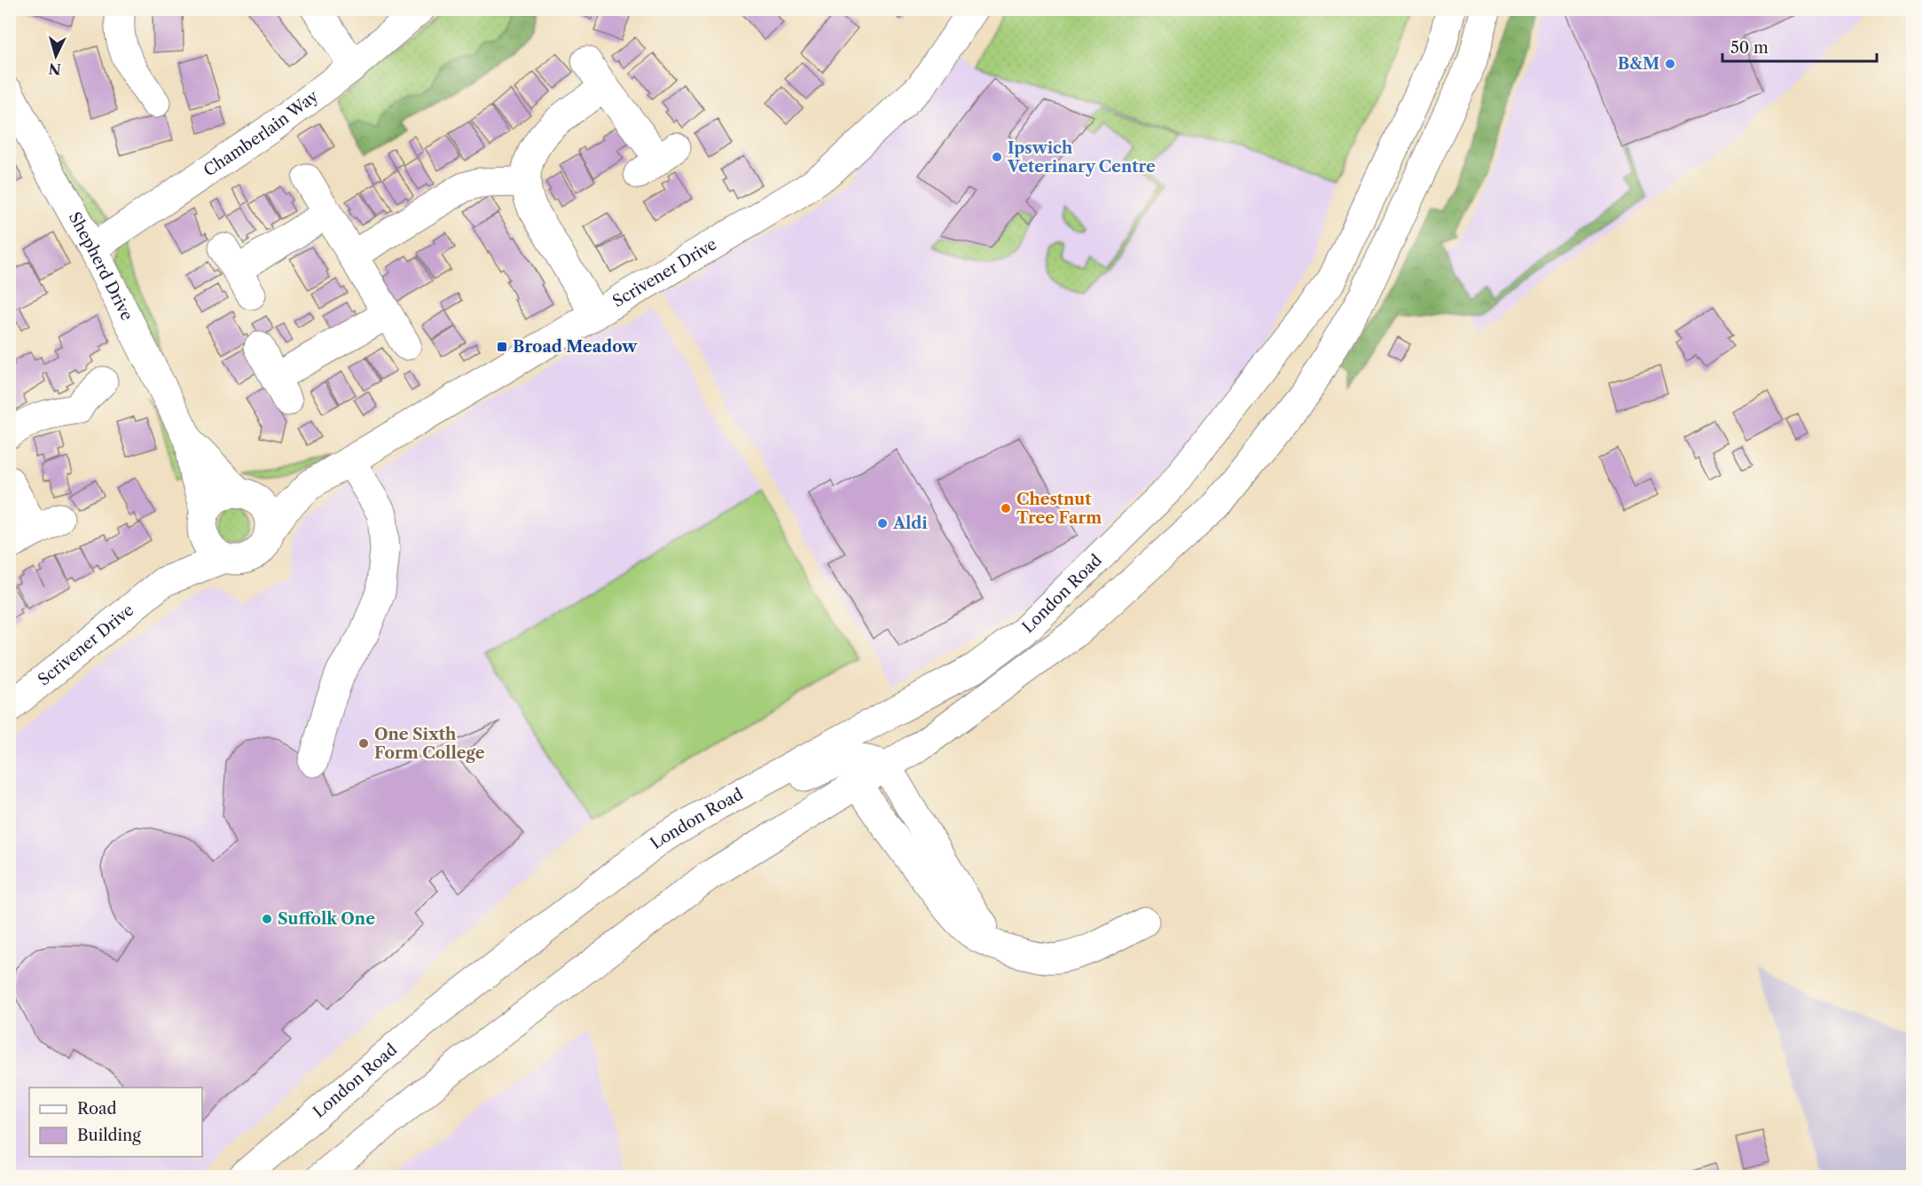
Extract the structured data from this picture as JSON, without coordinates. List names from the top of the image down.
{
  "streets": {
    "street": [
      "Chamberlain Way",
      "Shepherd Drive",
      "Scrivener Drive",
      "London Road"
    ]
  },
  "crossings": [
    ["Chamberlain Way", "Shepherd Drive"],
    ["Shepherd Drive", "Scrivener Drive"]
  ],
  "places": {
    "other": [
      "B&M",
      "Ipswich Veterinary Centre",
      "Chestnut Tree Farm",
      "Aldi",
      "One Sixth Form College",
      "Suffolk One"
    ],
    "transit": ["Broad Meadow"]
  },
  "legend": ["Road", "Building"],
  "scale_bar": "50 m",
  "north": "bottom"
}
